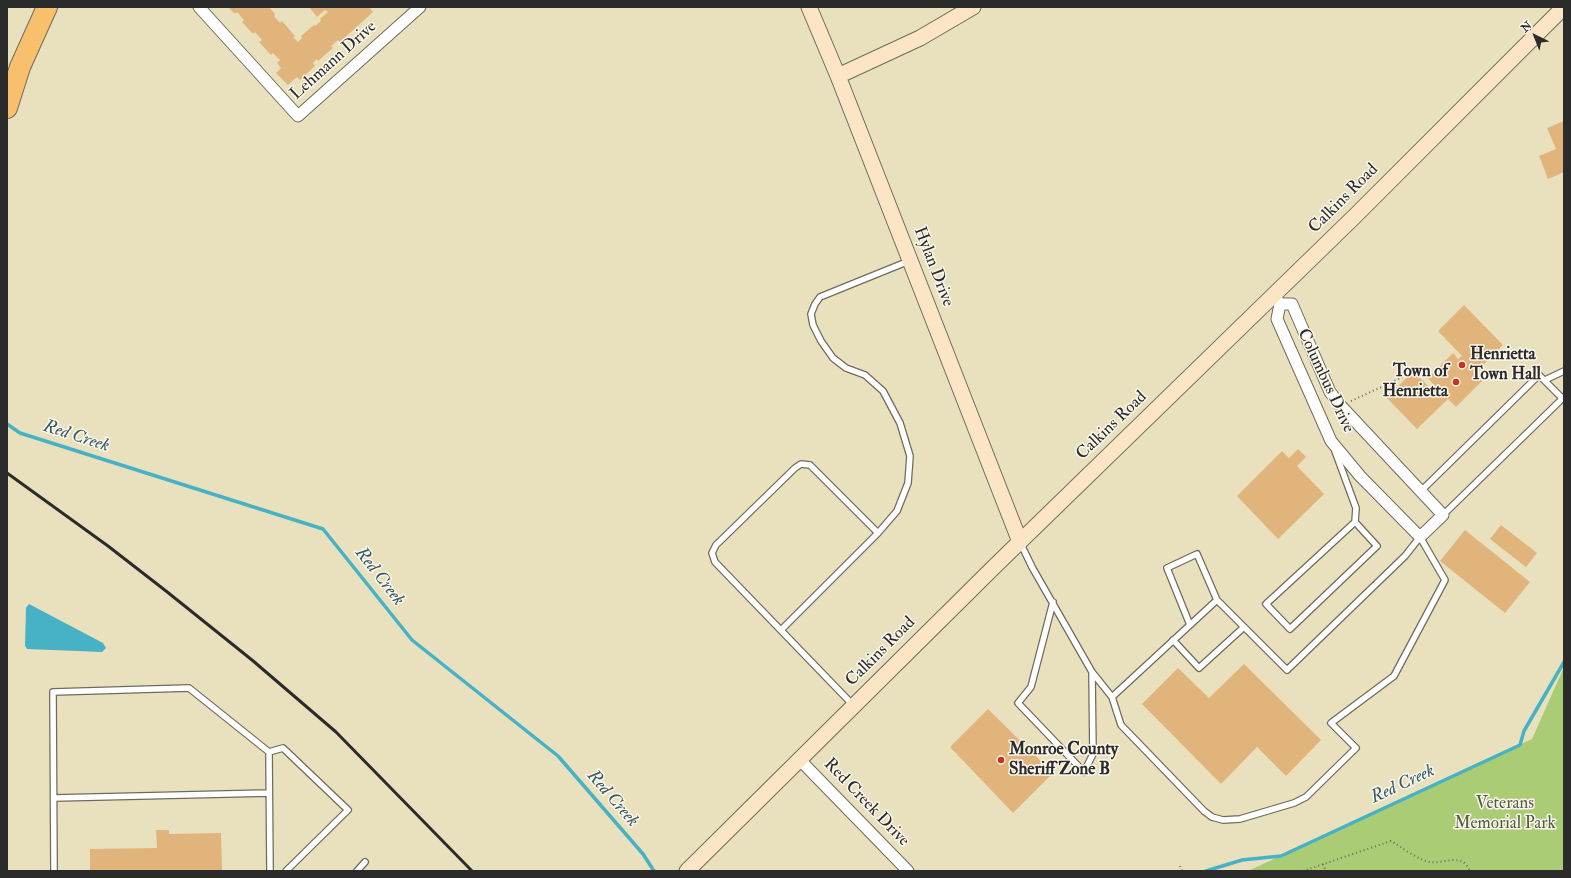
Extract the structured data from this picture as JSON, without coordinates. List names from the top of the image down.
{
  "streets": {
    "main road": ["Calkins Road", "Hylan Drive"],
    "street": ["Lehmann Drive", "Columbus Drive", "Red Creek Drive"]
  },
  "crossings": [
    ["Calkins Road", "Hylan Drive"],
    ["Calkins Road", "Columbus Drive"],
    ["Calkins Road", "Red Creek Drive"]
  ],
  "water": ["Red Creek"],
  "parks": ["Veterans Memorial Park"],
  "places": ["Henrietta Town Hall", "Town of Henrietta", "Monroe County Sheriff Zone B"],
  "north": "top left"
}
